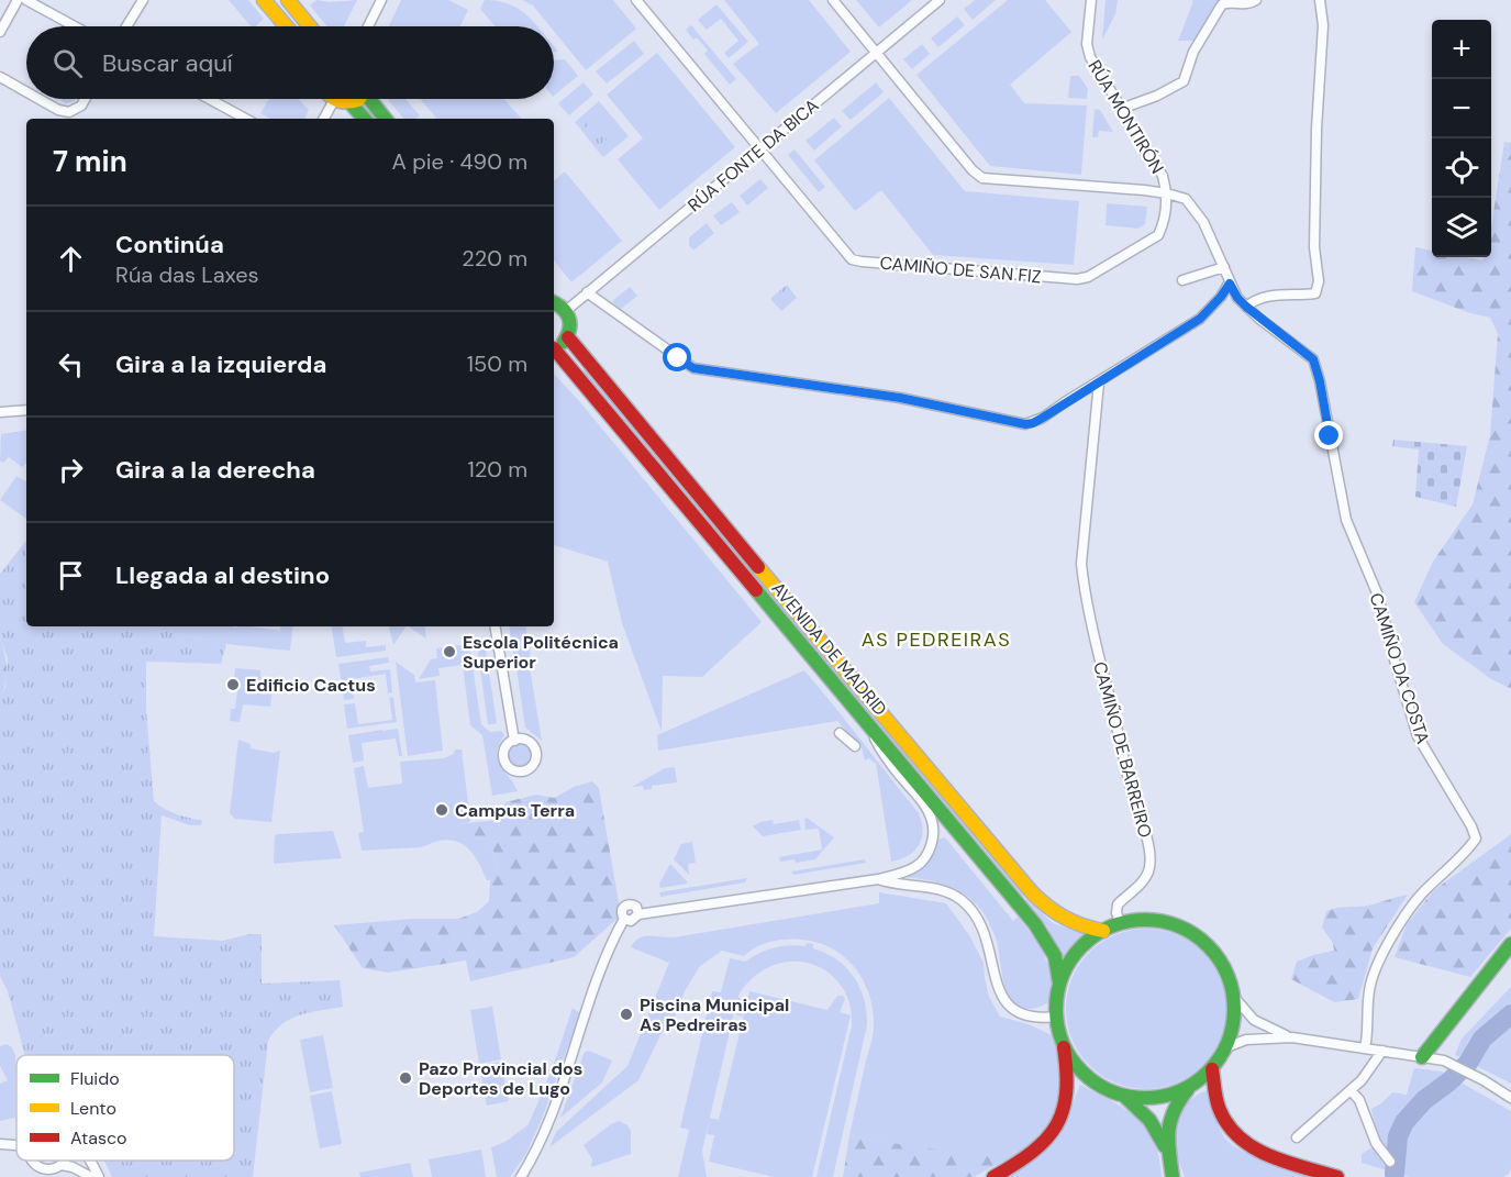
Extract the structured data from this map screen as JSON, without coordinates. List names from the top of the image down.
{
  "streets": {
    "main road": ["AVENIDA DE MADRID"],
    "street": [
      "RÚA MONTIRÓN",
      "RÚA FONTE DA BICA",
      "CAMIÑO DE SAN FIZ",
      "CAMIÑO DA COSTA",
      "CAMIÑO DE BARREIRO"
    ]
  },
  "crossings": [
    ["RÚA MONTIRÓN", "CAMIÑO DE SAN FIZ"],
    ["RÚA FONTE DA BICA", "CAMIÑO DE SAN FIZ"],
    ["AVENIDA DE MADRID", "CAMIÑO DE BARREIRO"]
  ],
  "districts": ["AS PEDREIRAS"],
  "places": [
    "Escola Politécnica Superior",
    "Edificio Cactus",
    "Campus Terra",
    "Piscina Municipal As Pedreiras",
    "Pazo Provincial dos Deportes de Lugo"
  ],
  "legend": ["Fluido", "Lento", "Atasco"],
  "page": {
    "map_buttons": ["+", "−"],
    "search": "Buscar aquí",
    "heading": ["7 min", "A pie · 490 m"],
    "list": [
      ["Continúa", "Rúa das Laxes", "220 m"],
      ["Gira a la izquierda", "150 m"],
      ["Gira a la derecha", "120 m"],
      "Llegada al destino"
    ]
  }
}
